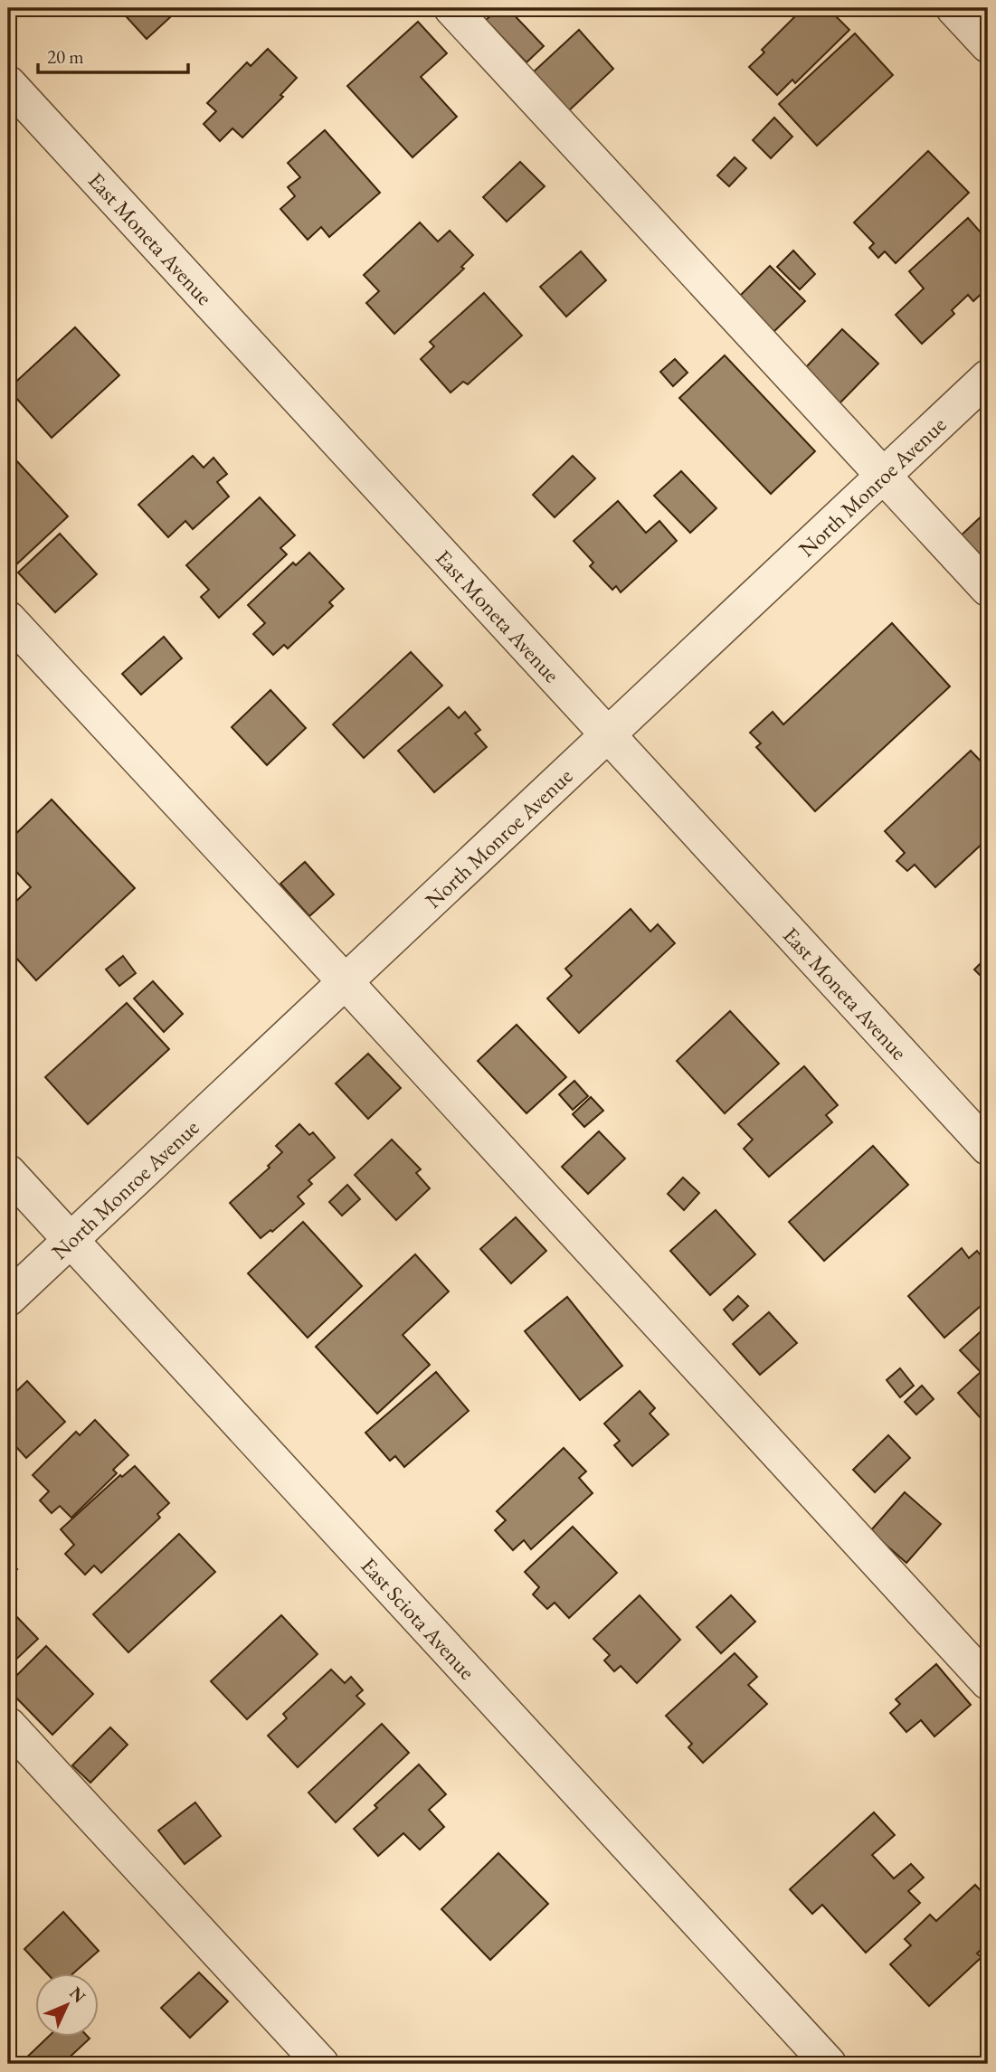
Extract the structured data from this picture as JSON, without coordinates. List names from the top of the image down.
{
  "streets": {
    "street": ["East Moneta Avenue", "North Monroe Avenue", "East Sciota Avenue"]
  },
  "crossings": [
    ["East Moneta Avenue", "North Monroe Avenue"],
    ["North Monroe Avenue", "East Sciota Avenue"]
  ],
  "scale_bar": "20 m",
  "north": "top right"
}
